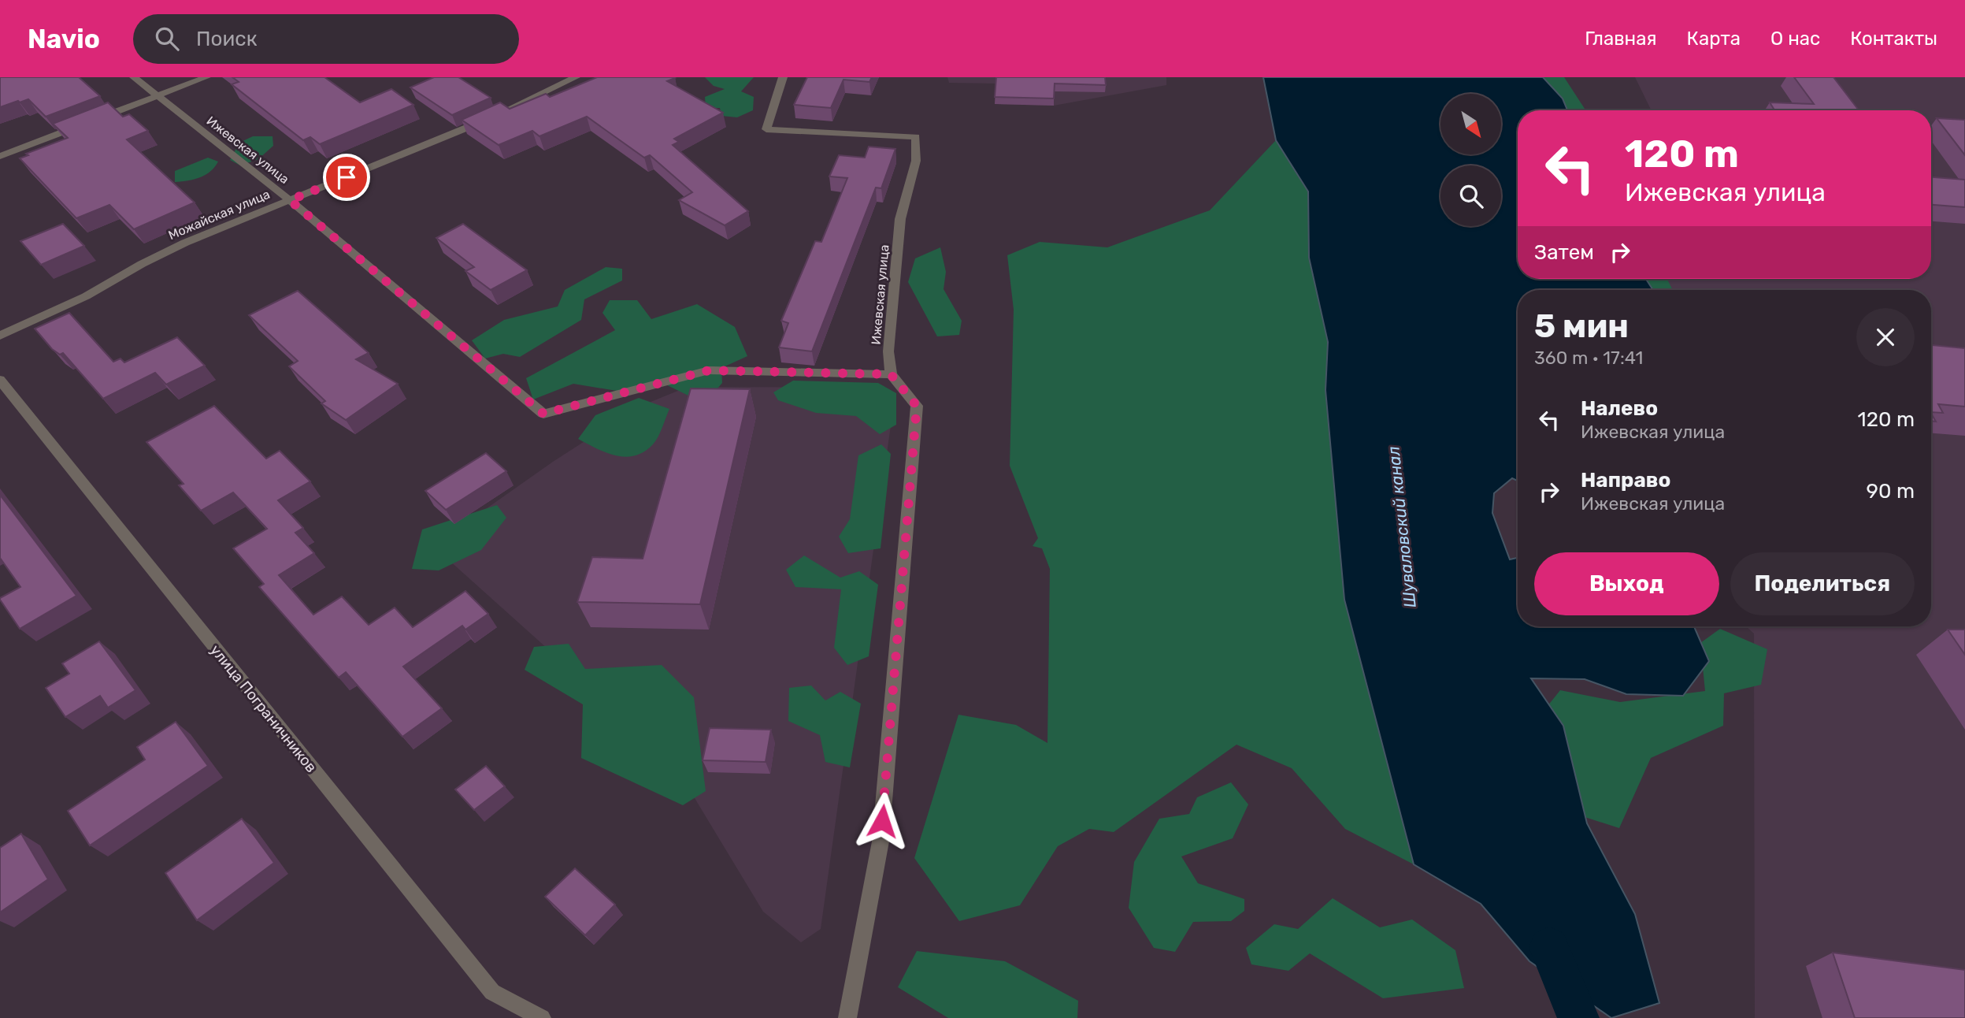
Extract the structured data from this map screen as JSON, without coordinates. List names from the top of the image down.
{
  "streets": {
    "street": ["Ижевская улица", "Можайская улица", "улица Пограничников"]
  },
  "crossings": [
    ["Ижевская улица", "Можайская улица"]
  ],
  "water": ["Шуваловский канал"],
  "north": "bottom right",
  "page": {
    "header": "Navio",
    "search": "Поиск",
    "nav": [
      "Главная",
      "Карта",
      "О нас",
      "Контакты"
    ],
    "turn": ["120 m", "Ижевская улица"],
    "then": "Затем",
    "heading": ["5 мин", "360 m · 17:41"],
    "list": [
      {
        "name": "Налево",
        "note": "Ижевская улица",
        "value": "120 m"
      },
      {
        "name": "Направо",
        "note": "Ижевская улица",
        "value": "90 m"
      }
    ],
    "buttons": ["Выход", "Поделиться"]
  }
}
